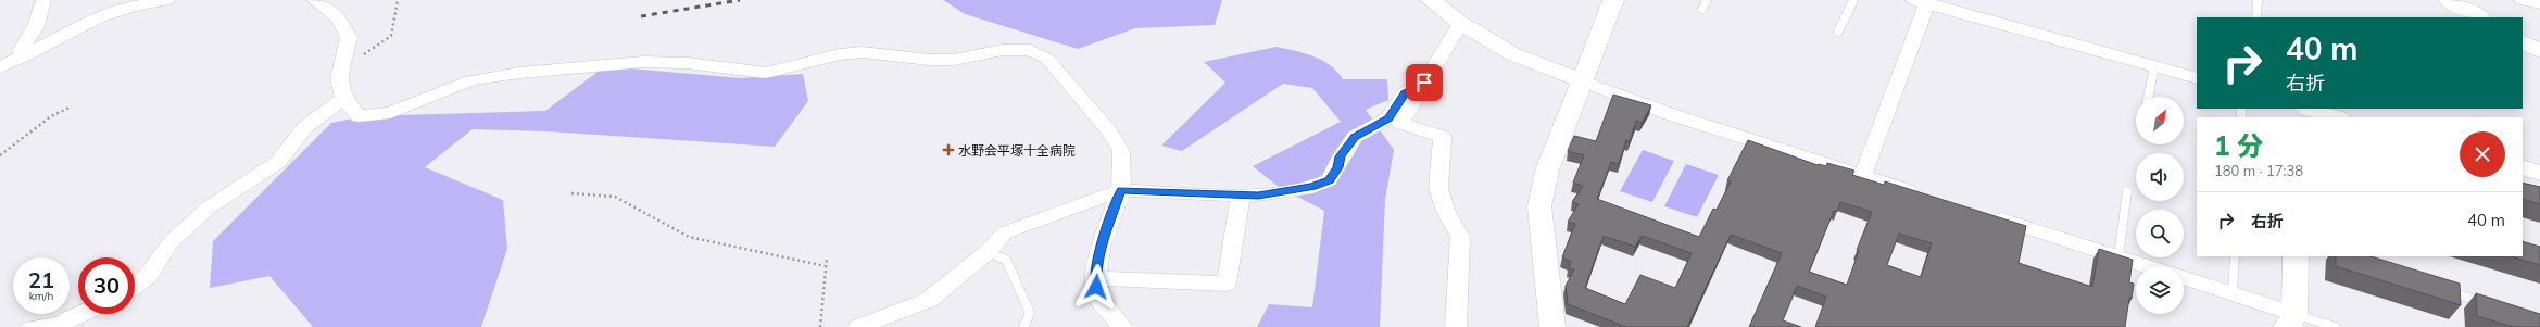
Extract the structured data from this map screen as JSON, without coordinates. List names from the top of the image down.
{
  "places": {
    "health": ["水野会平塚十全病院"]
  },
  "north": "top right",
  "page": {
    "turn": ["40 m", "右折"],
    "heading": ["1 分", "180 m · 17:38"],
    "list": [
      {
        "name": "右折",
        "value": "40 m"
      }
    ],
    "speed": "21 km/h",
    "limit": "30"
  }
}
